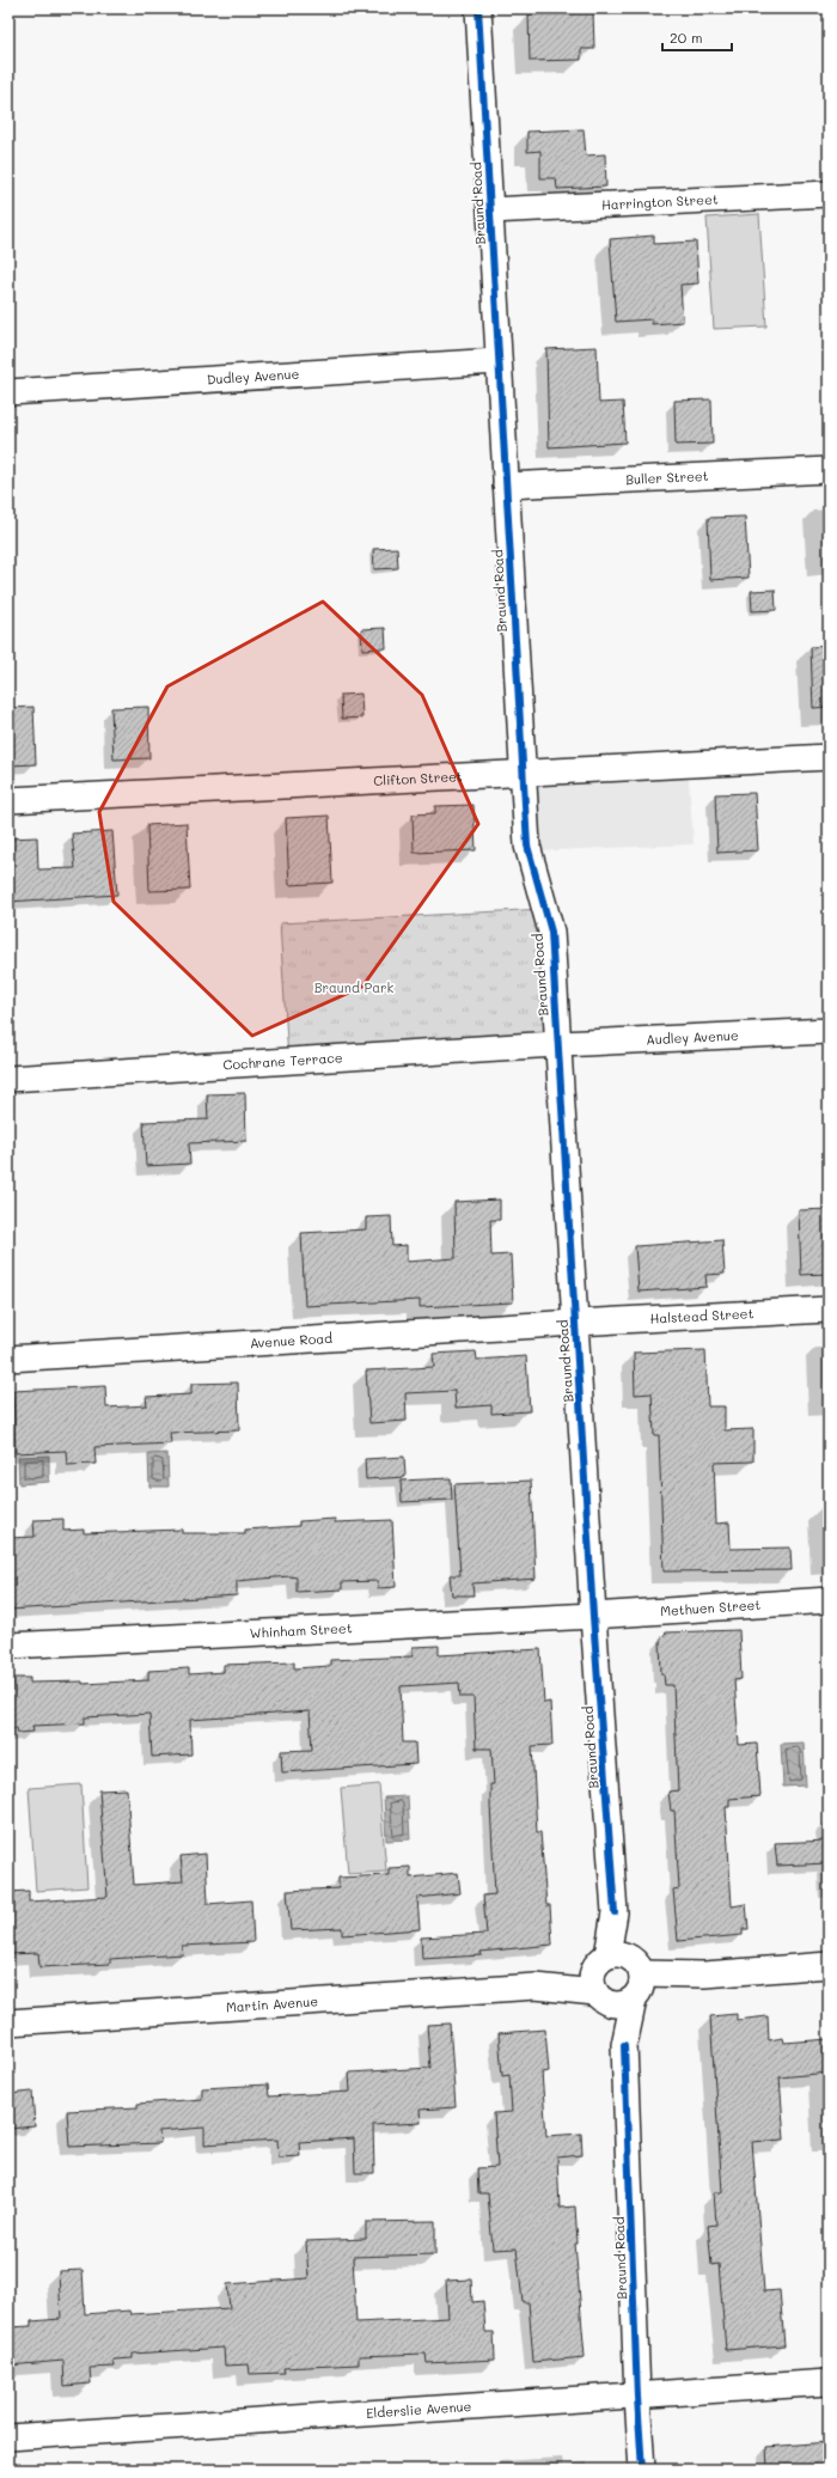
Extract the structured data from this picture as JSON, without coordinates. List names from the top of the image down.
{
  "streets": {
    "street": [
      "Harrington Street",
      "Braund Road",
      "Dudley Avenue",
      "Buller Street",
      "Clifton Street",
      "Audley Avenue",
      "Cochrane Terrace",
      "Halstead Street",
      "Avenue Road",
      "Methuen Street",
      "Whinham Street",
      "Martin Avenue",
      "Elderslie Avenue"
    ]
  },
  "crossings": [
    ["Harrington Street", "Braund Road"],
    ["Braund Road", "Dudley Avenue"],
    ["Braund Road", "Buller Street"],
    ["Braund Road", "Clifton Street"],
    ["Braund Road", "Audley Avenue"],
    ["Braund Road", "Cochrane Terrace"],
    ["Braund Road", "Halstead Street"],
    ["Braund Road", "Avenue Road"],
    ["Braund Road", "Methuen Street"],
    ["Braund Road", "Whinham Street"],
    ["Braund Road", "Martin Avenue"],
    ["Braund Road", "Elderslie Avenue"],
    ["Audley Avenue", "Cochrane Terrace"],
    ["Halstead Street", "Avenue Road"],
    ["Methuen Street", "Whinham Street"]
  ],
  "parks": ["Braund Park"],
  "scale_bar": "20 m"
}
